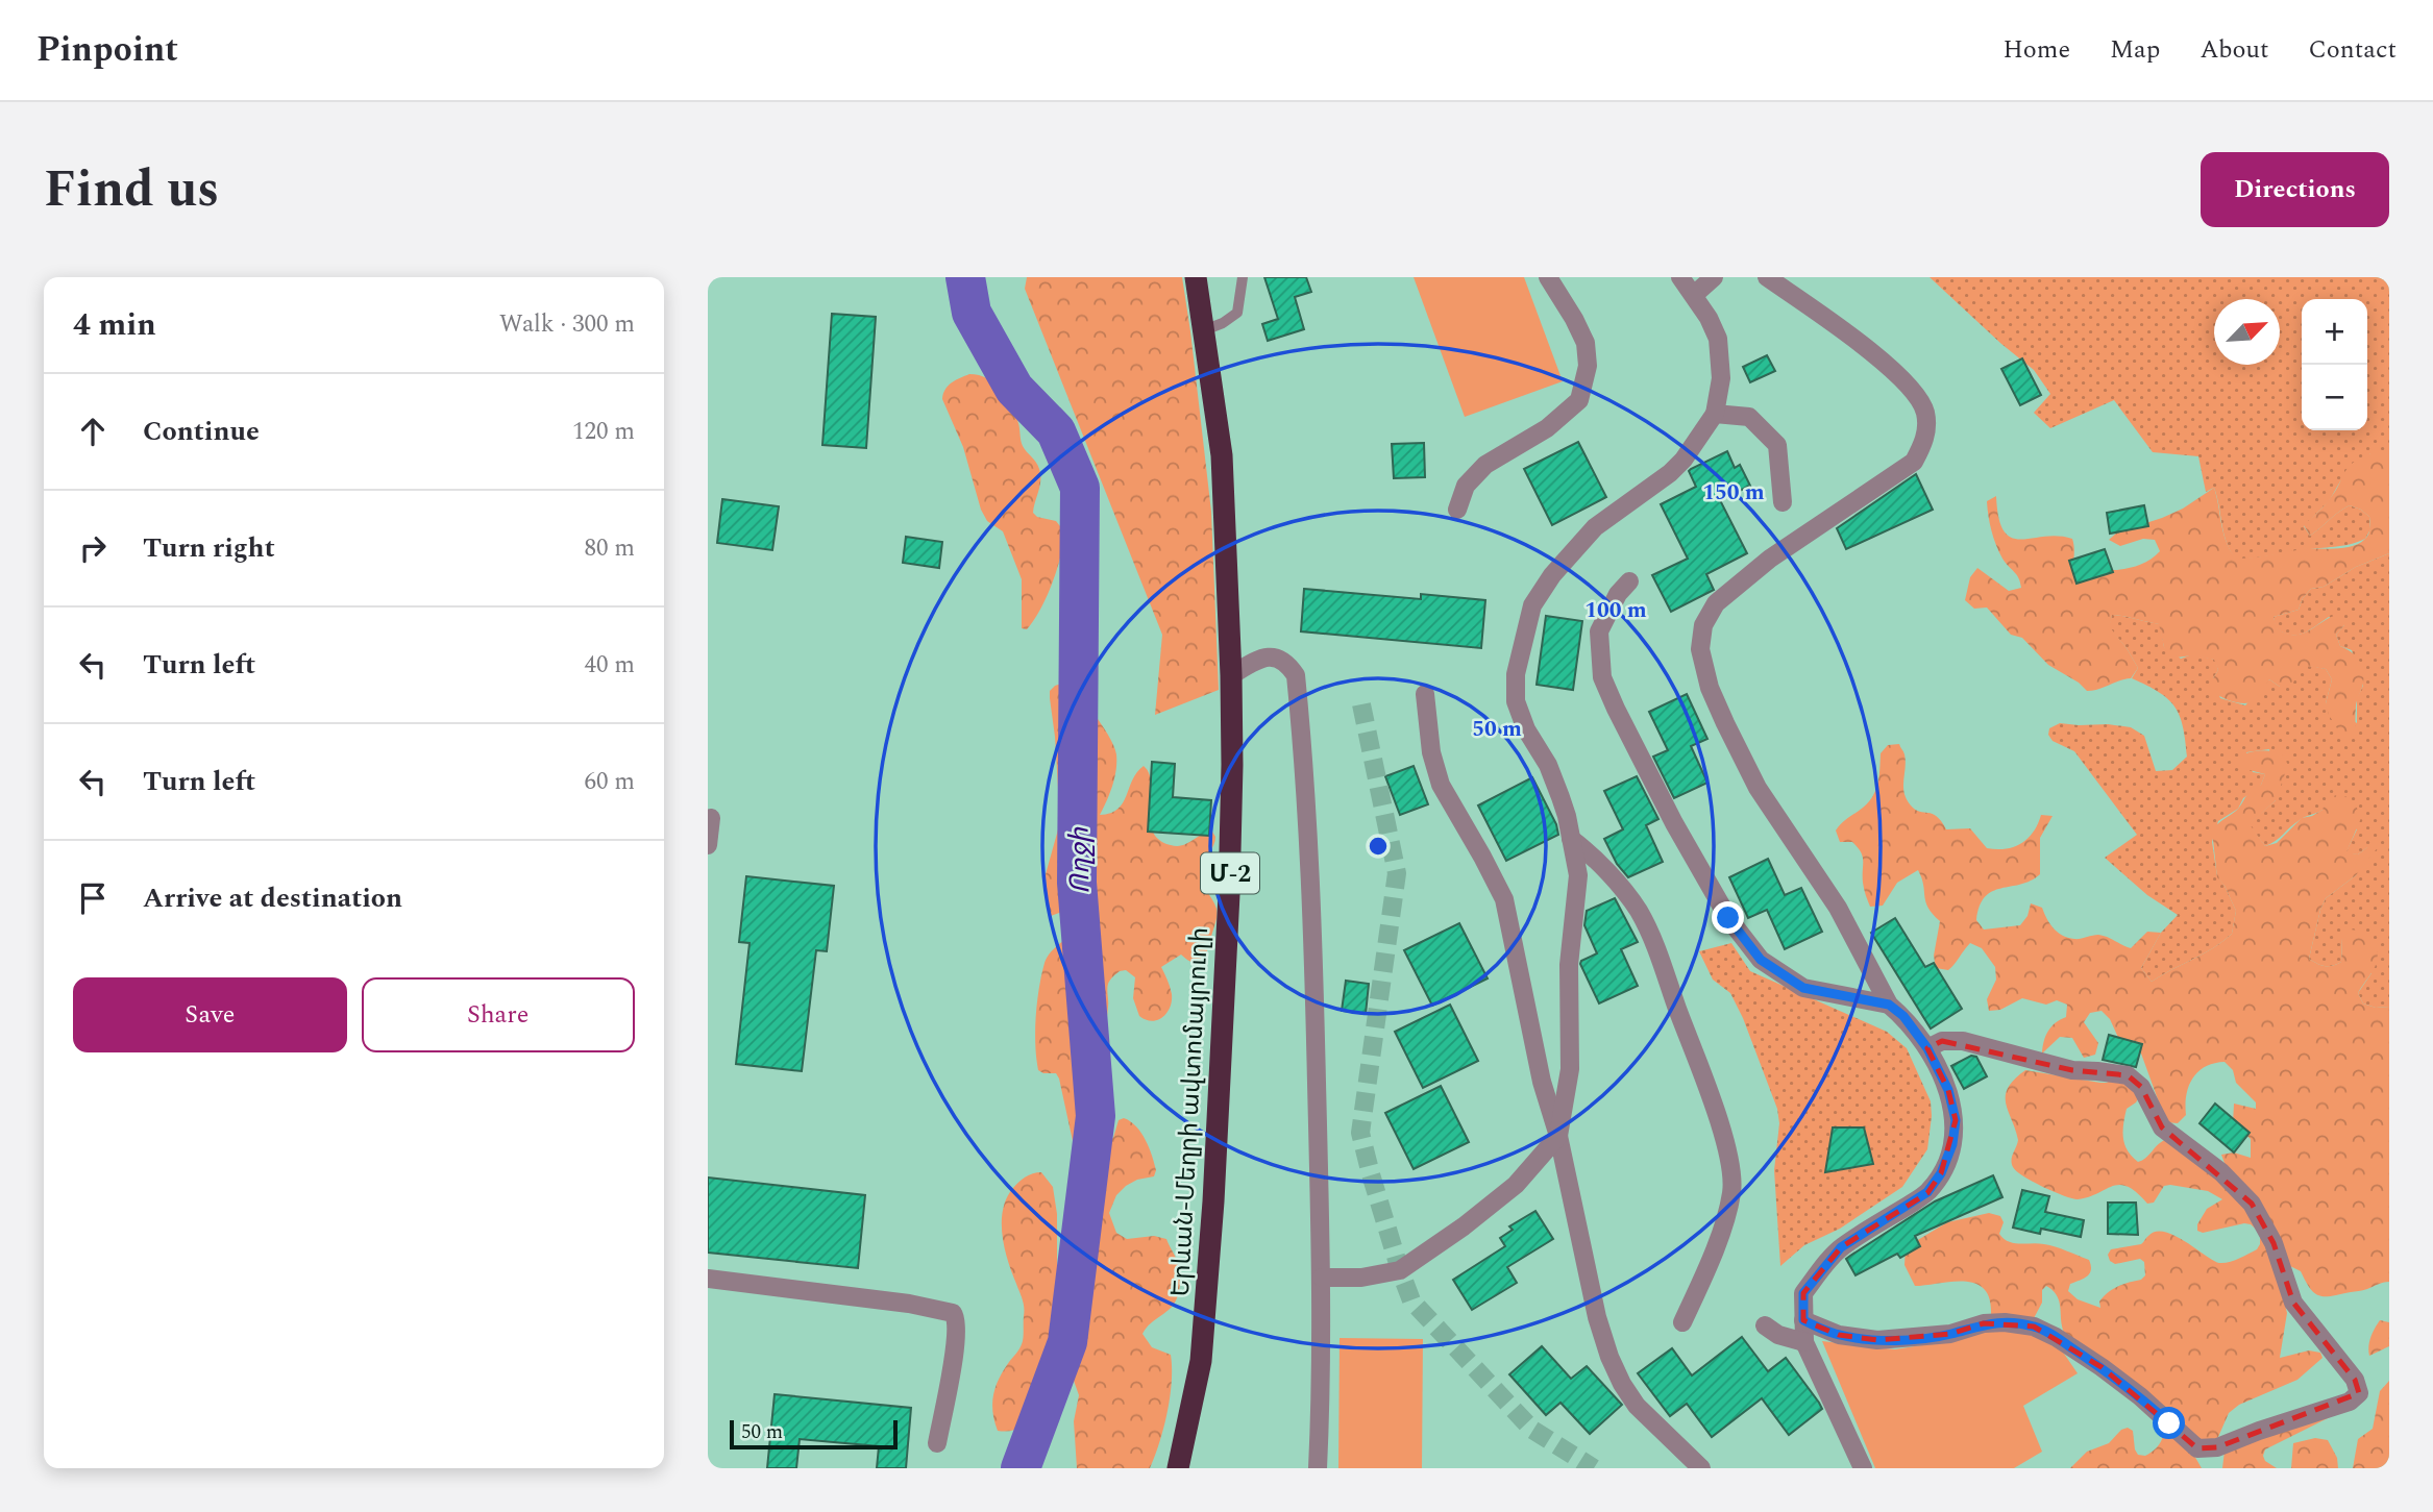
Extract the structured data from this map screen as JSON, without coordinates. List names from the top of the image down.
{
  "streets": {
    "highway": ["Մ-2", "Երևան-Մեղրի ավտոմայրուղի"]
  },
  "water": ["Ողջի"],
  "scale_bar": "50 m",
  "north": "top right",
  "page": {
    "header": "Pinpoint",
    "nav": [
      "Home",
      "Map",
      "About",
      "Contact"
    ],
    "title": "Find us",
    "buttons": [
      "Directions",
      ["Save", "Share"]
    ],
    "heading": ["4 min", "Walk · 300 m"],
    "map_buttons": ["+", "−"],
    "list": [
      ["Continue", "120 m"],
      ["Turn right", "80 m"],
      ["Turn left", "40 m"],
      ["Turn left", "60 m"],
      "Arrive at destination"
    ],
    "scale": "50 m"
  },
  "rings": ["150 m", "100 m", "50 m"]
}
